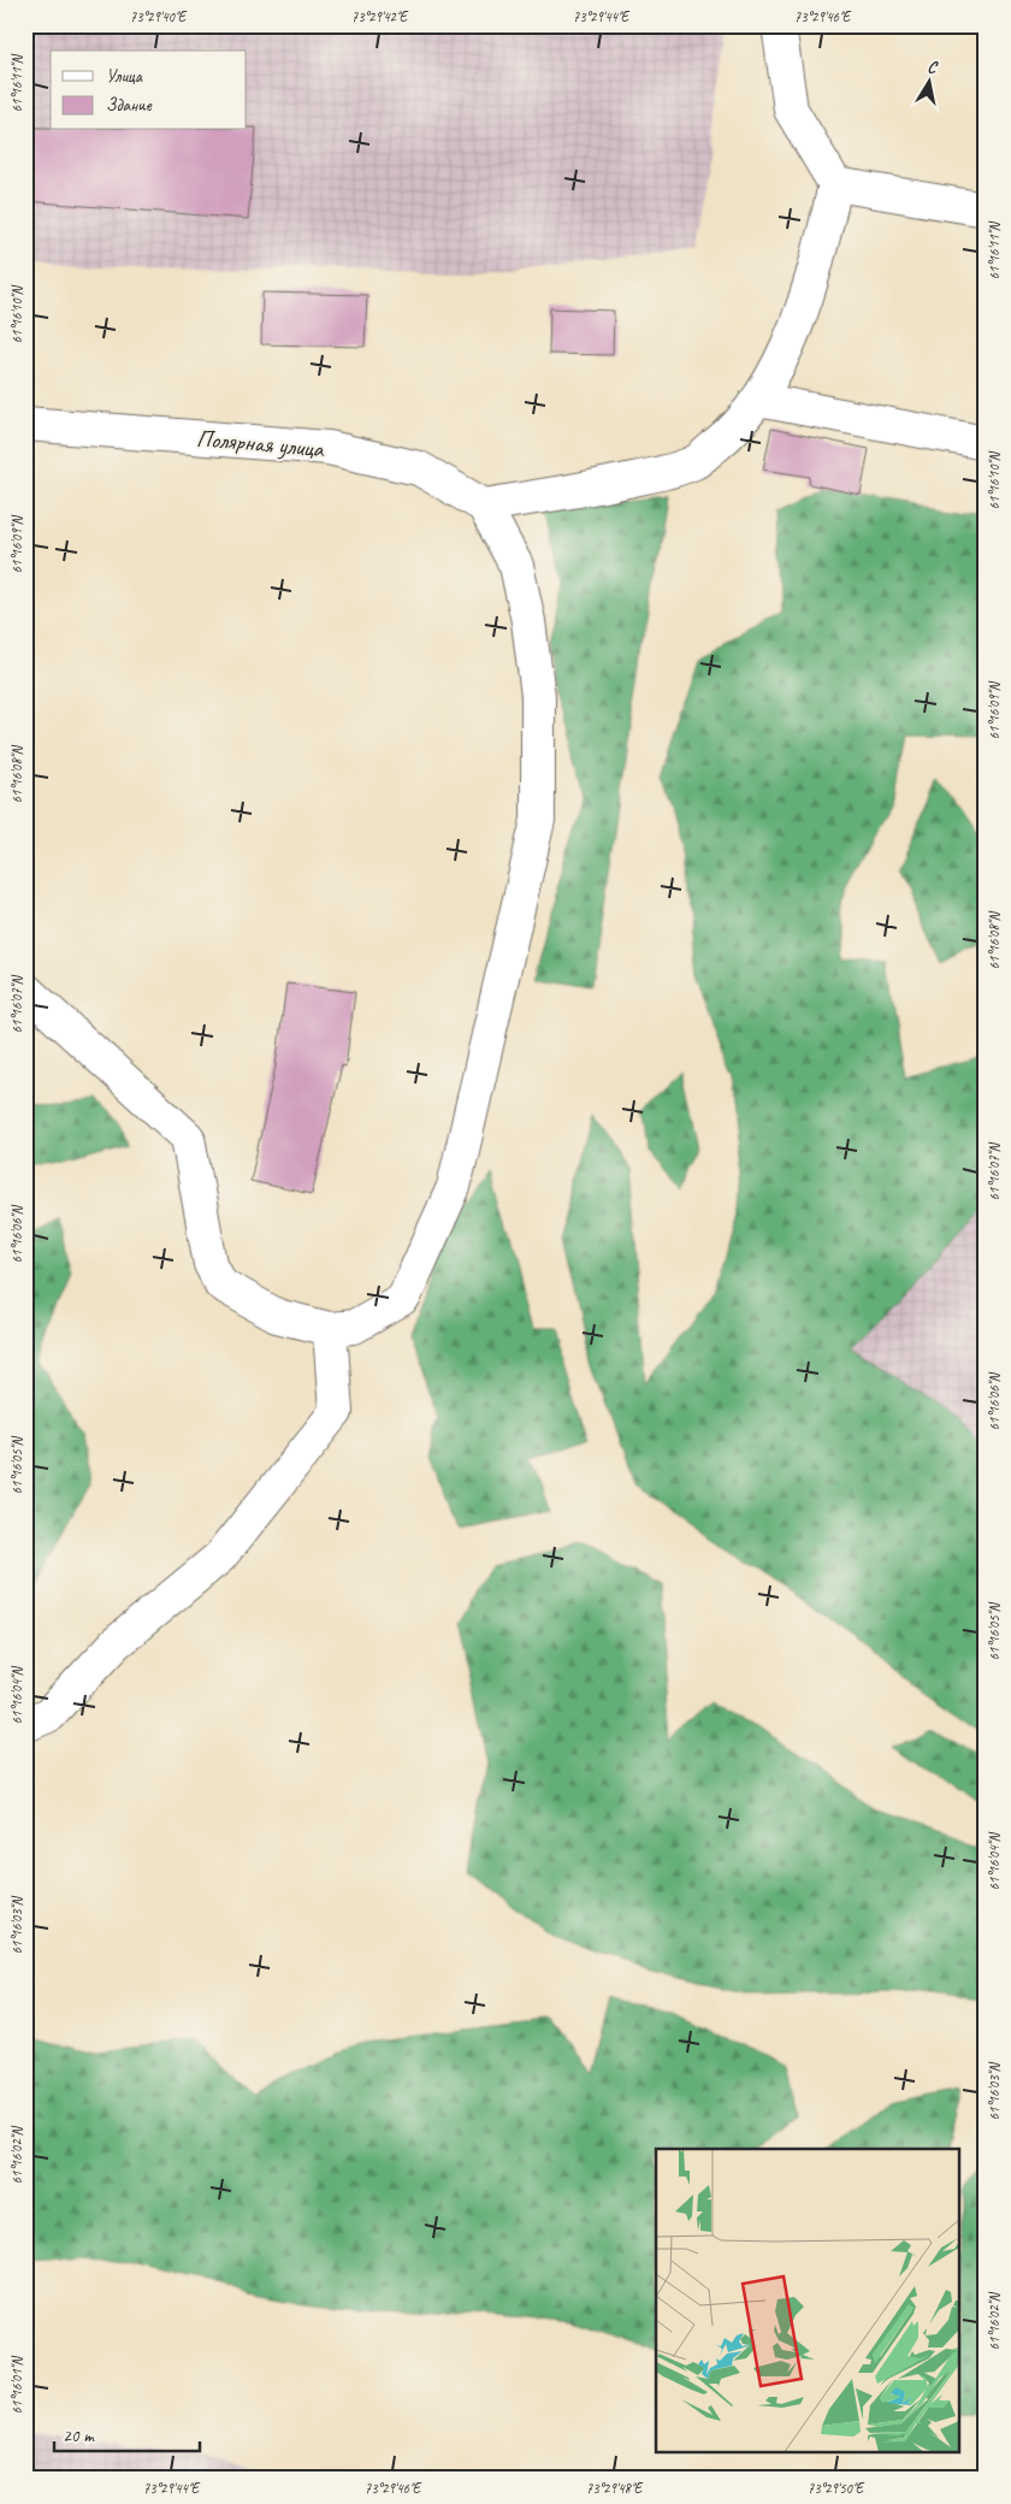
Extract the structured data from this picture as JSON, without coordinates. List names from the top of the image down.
{
  "streets": {
    "street": ["Полярная улица"]
  },
  "legend": ["Улица", "Здание"],
  "scale_bar": "20 m",
  "north": "top",
  "coordinates": [
    "73°29'40\"E",
    "73°29'42\"E",
    "73°29'44\"E",
    "73°29'46\"E",
    "61°16'11\"N",
    "61°16'10\"N",
    "61°16'09\"N",
    "61°16'08\"N",
    "61°16'07\"N",
    "61°16'06\"N",
    "61°16'05\"N",
    "61°16'04\"N",
    "61°16'03\"N",
    "61°16'02\"N",
    "61°16'01\"N",
    "73°29'48\"E",
    "73°29'50\"E"
  ]
}
